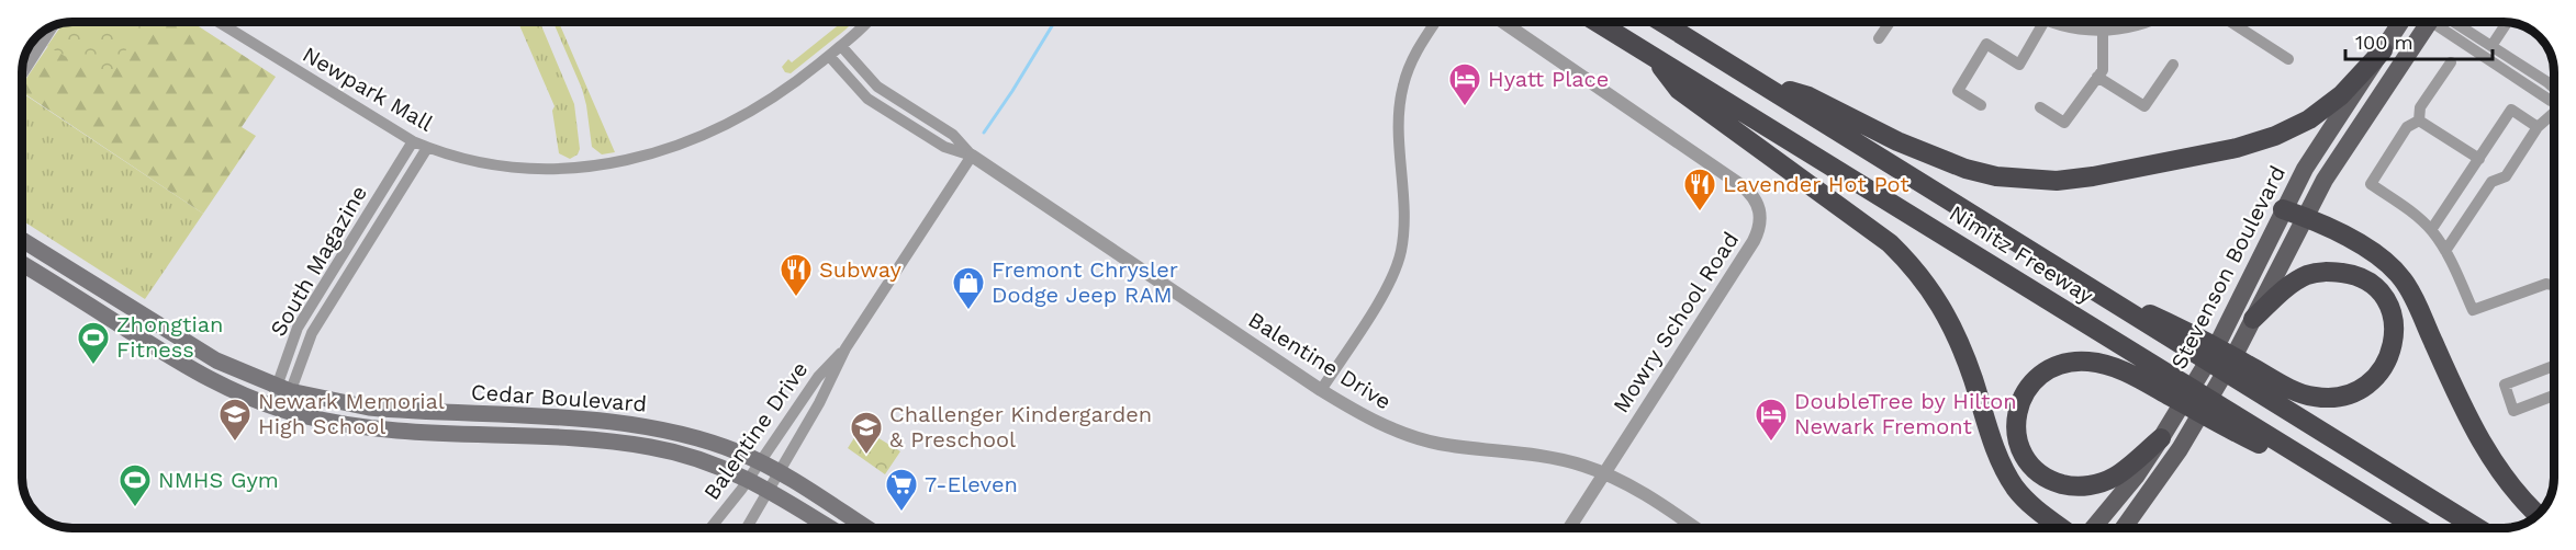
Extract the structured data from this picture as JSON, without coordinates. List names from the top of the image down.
{
  "streets": {
    "highway": ["Nimitz Freeway"],
    "main road": ["Stevenson Boulevard", "Cedar Boulevard"],
    "street": [
      "Newpark Mall",
      "South Magazine",
      "Mowry School Road",
      "Balentine Drive"
    ]
  },
  "crossings": [
    ["Newpark Mall", "South Magazine"],
    ["Newpark Mall", "Balentine Drive"],
    ["South Magazine", "Cedar Boulevard"],
    ["Mowry School Road", "Balentine Drive"],
    ["Balentine Drive", "Cedar Boulevard"]
  ],
  "places": {
    "hotel": ["Hyatt Place", "DoubleTree by Hilton Newark Fremont"],
    "restaurant": ["Lavender Hot Pot", "Subway"],
    "shop": ["Fremont Chrysler Dodge Jeep RAM"],
    "sports": ["Zhongtian Fitness", "NMHS Gym"],
    "school or university": ["Newark Memorial High School", "Challenger Kindergarden & Preschool"],
    "supermarket": ["7-Eleven"]
  },
  "scale_bar": "100 m"
}
